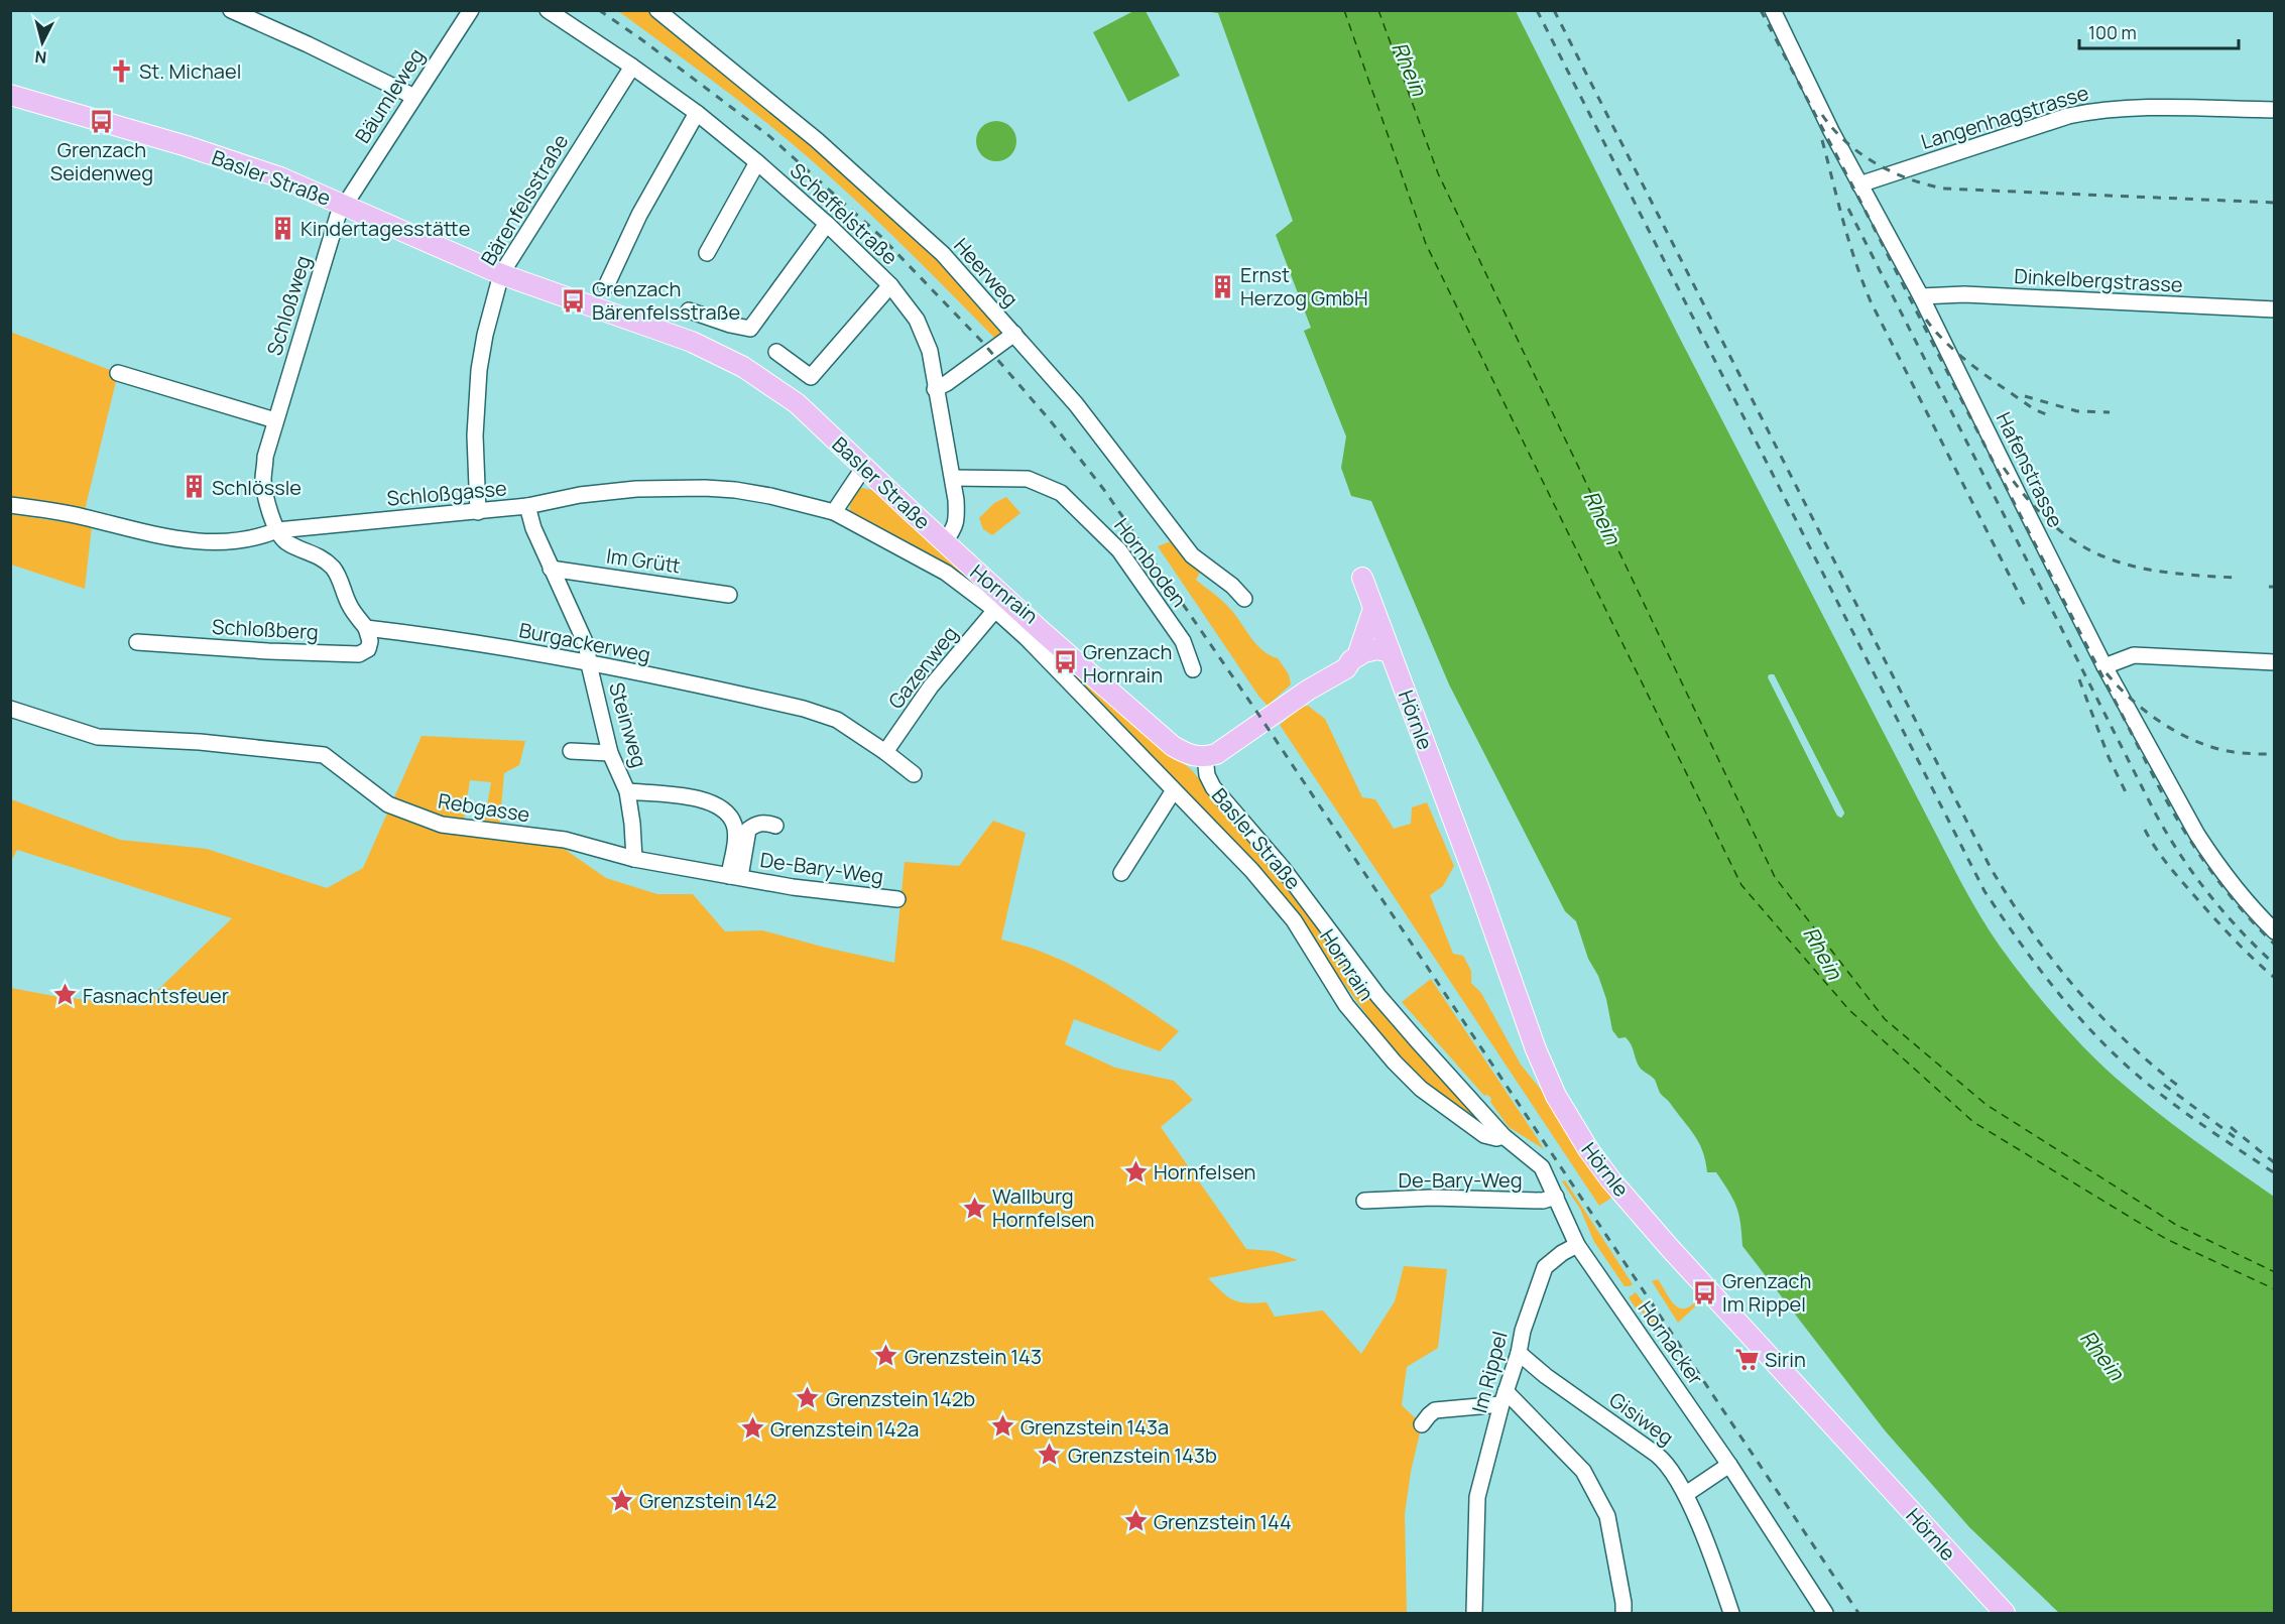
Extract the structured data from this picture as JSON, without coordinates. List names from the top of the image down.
{
  "streets": {
    "main road": ["Basler Straße", "Hörnle"],
    "street": [
      "Bäumleweg",
      "Langenhagstrasse",
      "Bärenfelsstraße",
      "Scheffelstraße",
      "Heerweg",
      "Dinkelbergstrasse",
      "Schloßweg",
      "Hafenstrasse",
      "Schloßgasse",
      "Im Grütt",
      "Hornboden",
      "Hornrain",
      "Schloßberg",
      "Burgackerweg",
      "Gazenweg",
      "Steinweg",
      "Rebgasse",
      "De-Bary-Weg",
      "Hornacker",
      "Im Rippel",
      "Gisiweg"
    ]
  },
  "crossings": [
    ["Bäumleweg", "Basler Straße"],
    ["Bäumleweg", "Schloßweg"],
    ["Langenhagstrasse", "Hafenstrasse"],
    ["Basler Straße", "Bärenfelsstraße"],
    ["Basler Straße", "Scheffelstraße"],
    ["Basler Straße", "Schloßweg"],
    ["Basler Straße", "Hornrain"],
    ["Basler Straße", "Hörnle"],
    ["Basler Straße", "De-Bary-Weg"],
    ["Bärenfelsstraße", "Scheffelstraße"],
    ["Bärenfelsstraße", "Schloßgasse"],
    ["Scheffelstraße", "Hornboden"],
    ["Dinkelbergstrasse", "Hafenstrasse"],
    ["Schloßweg", "Schloßgasse"],
    ["Schloßgasse", "Hornrain"],
    ["Schloßgasse", "Steinweg"],
    ["Im Grütt", "Steinweg"],
    ["Hornrain", "Gazenweg"],
    ["Schloßberg", "Burgackerweg"],
    ["Burgackerweg", "Gazenweg"],
    ["Burgackerweg", "Steinweg"],
    ["Steinweg", "Rebgasse"],
    ["Steinweg", "De-Bary-Weg"],
    ["Rebgasse", "De-Bary-Weg"],
    ["Hornacker", "Im Rippel"],
    ["Im Rippel", "Gisiweg"]
  ],
  "water": ["Rhein"],
  "places": {
    "church": ["St. Michael"],
    "bus stop": [
      "Grenzach Seidenweg",
      "Grenzach Bärenfelsstraße",
      "Grenzach Hornrain",
      "Grenzach Im Rippel"
    ],
    "building": ["Kindertagesstätte", "Ernst Herzog GmbH", "Schlössle"],
    "place": [
      "Fasnachtsfeuer",
      "Hornfelsen",
      "Wallburg Hornfelsen",
      "Grenzstein 143",
      "Grenzstein 142b",
      "Grenzstein 143a",
      "Grenzstein 142a",
      "Grenzstein 143b",
      "Grenzstein 142",
      "Grenzstein 144"
    ],
    "supermarket": ["Sirin"]
  },
  "scale_bar": "100 m",
  "north": "bottom"
}
